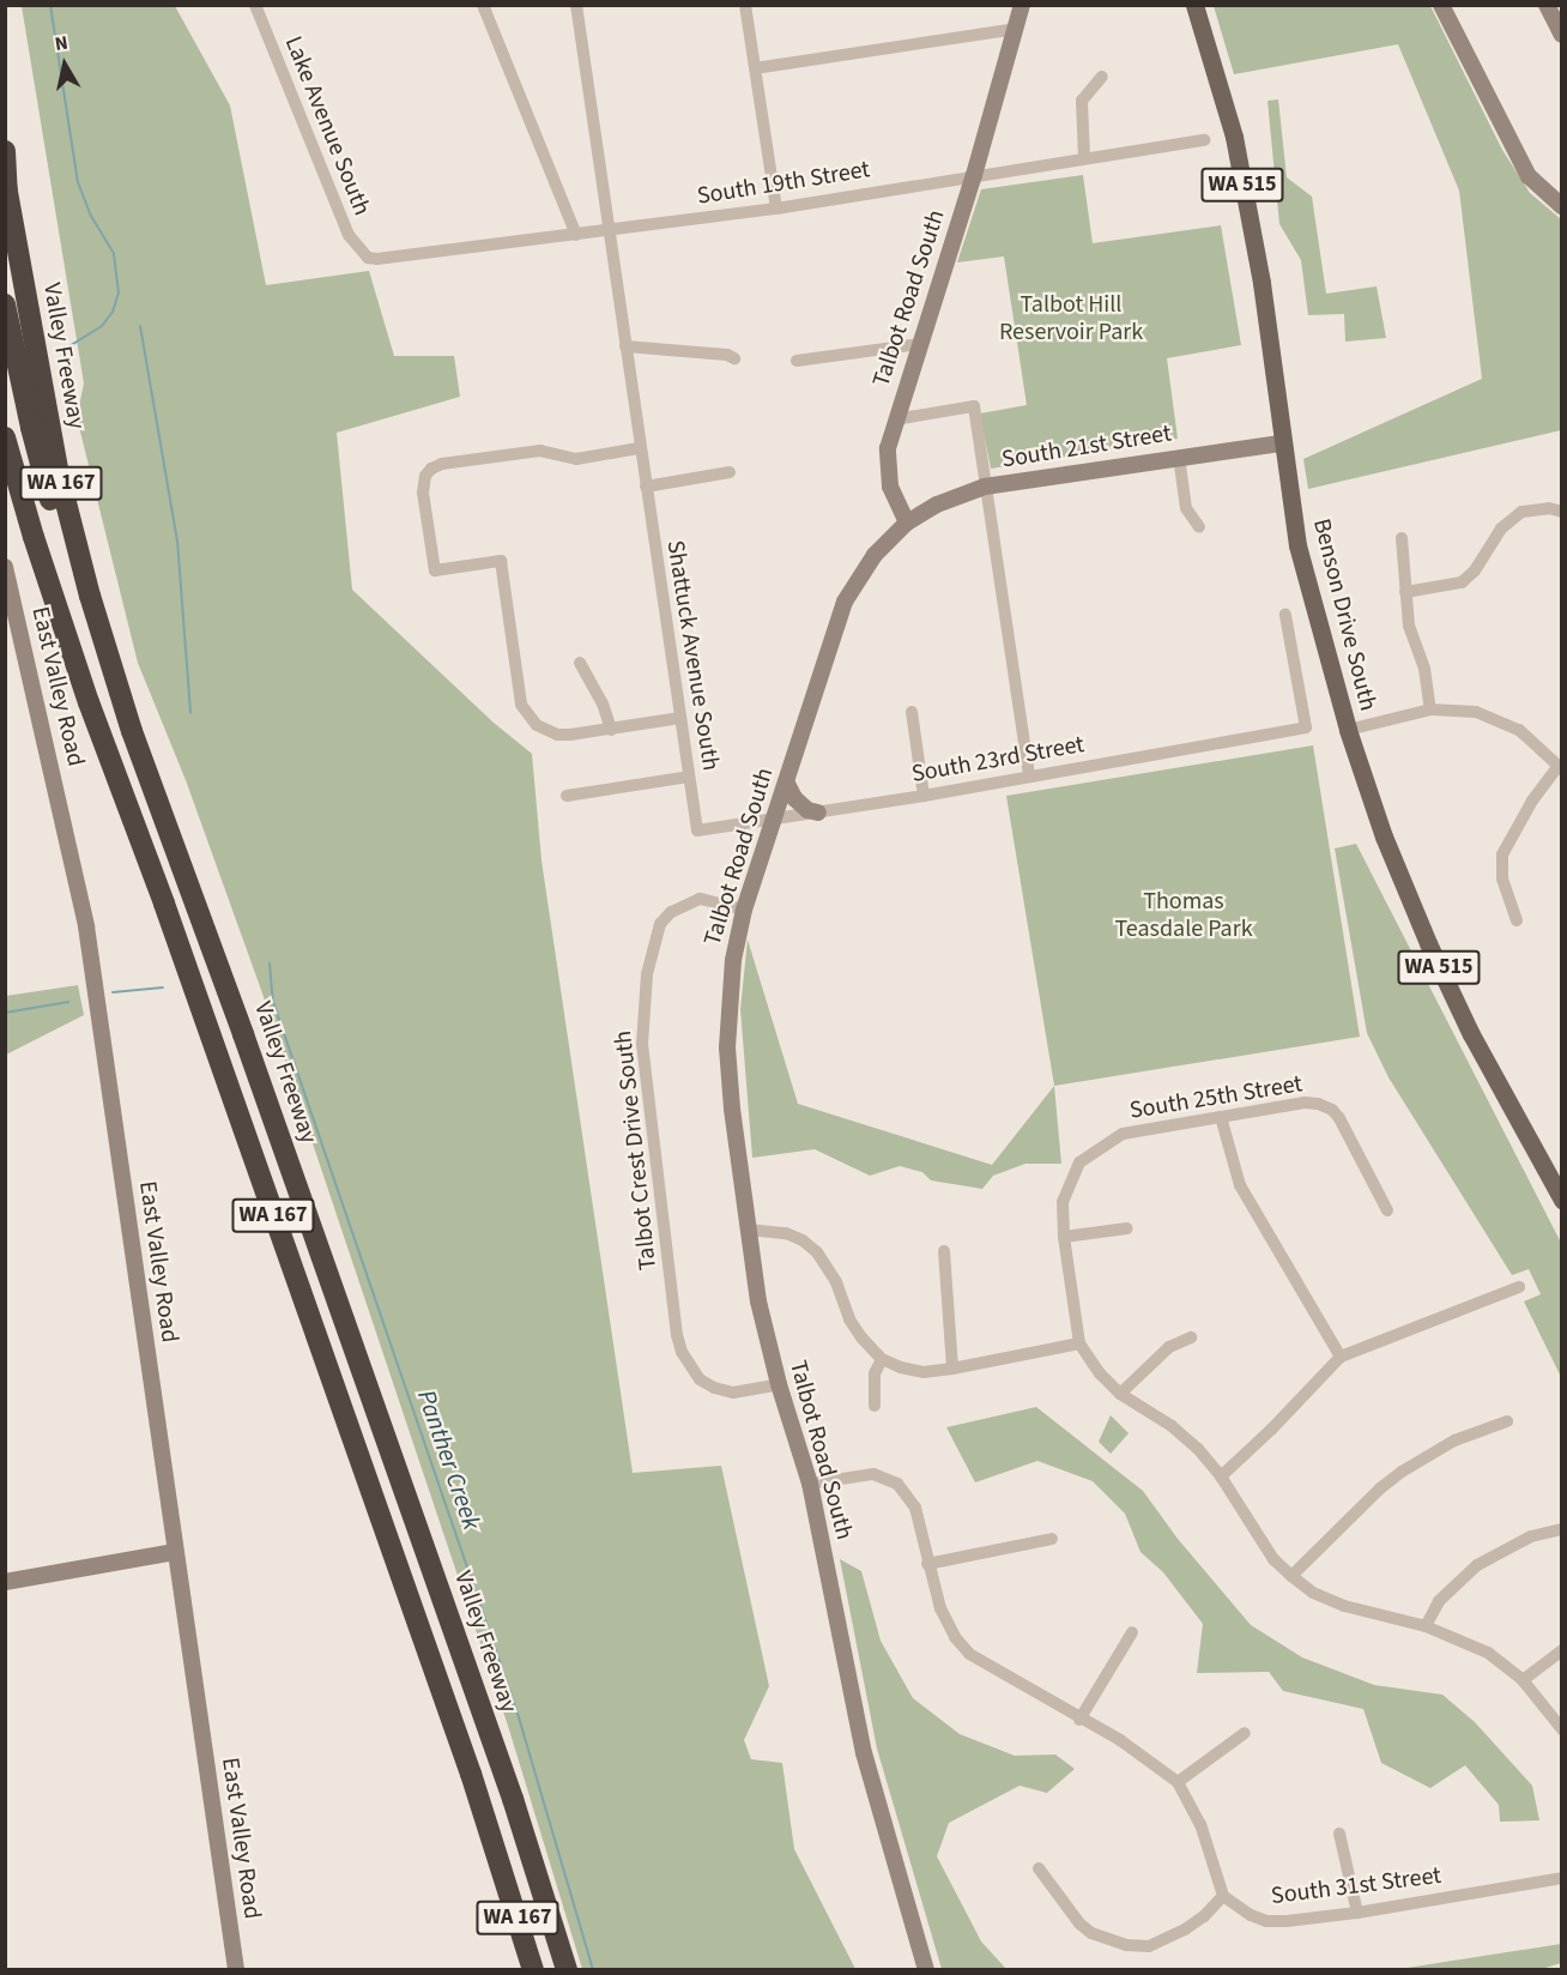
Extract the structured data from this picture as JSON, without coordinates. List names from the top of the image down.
{
  "streets": {
    "highway": ["Valley Freeway", "WA 167"],
    "main road": ["WA 515", "Benson Drive South"],
    "street": [
      "Lake Avenue South",
      "South 19th Street",
      "Talbot Road South",
      "South 21st Street",
      "Shattuck Avenue South",
      "East Valley Road",
      "South 23rd Street",
      "South 25th Street",
      "Talbot Crest Drive South",
      "South 31st Street"
    ]
  },
  "crossings": [
    ["Lake Avenue South", "South 19th Street"],
    ["South 19th Street", "Talbot Road South"],
    ["South 19th Street", "Shattuck Avenue South"],
    ["Talbot Road South", "South 21st Street"],
    ["Talbot Road South", "South 23rd Street"],
    ["Talbot Road South", "Talbot Crest Drive South"],
    ["South 21st Street", "Benson Drive South"],
    ["Shattuck Avenue South", "South 23rd Street"]
  ],
  "water": ["Panther Creek"],
  "parks": ["Talbot Hill Reservoir Park", "Thomas Teasdale Park"],
  "north": "top"
}
